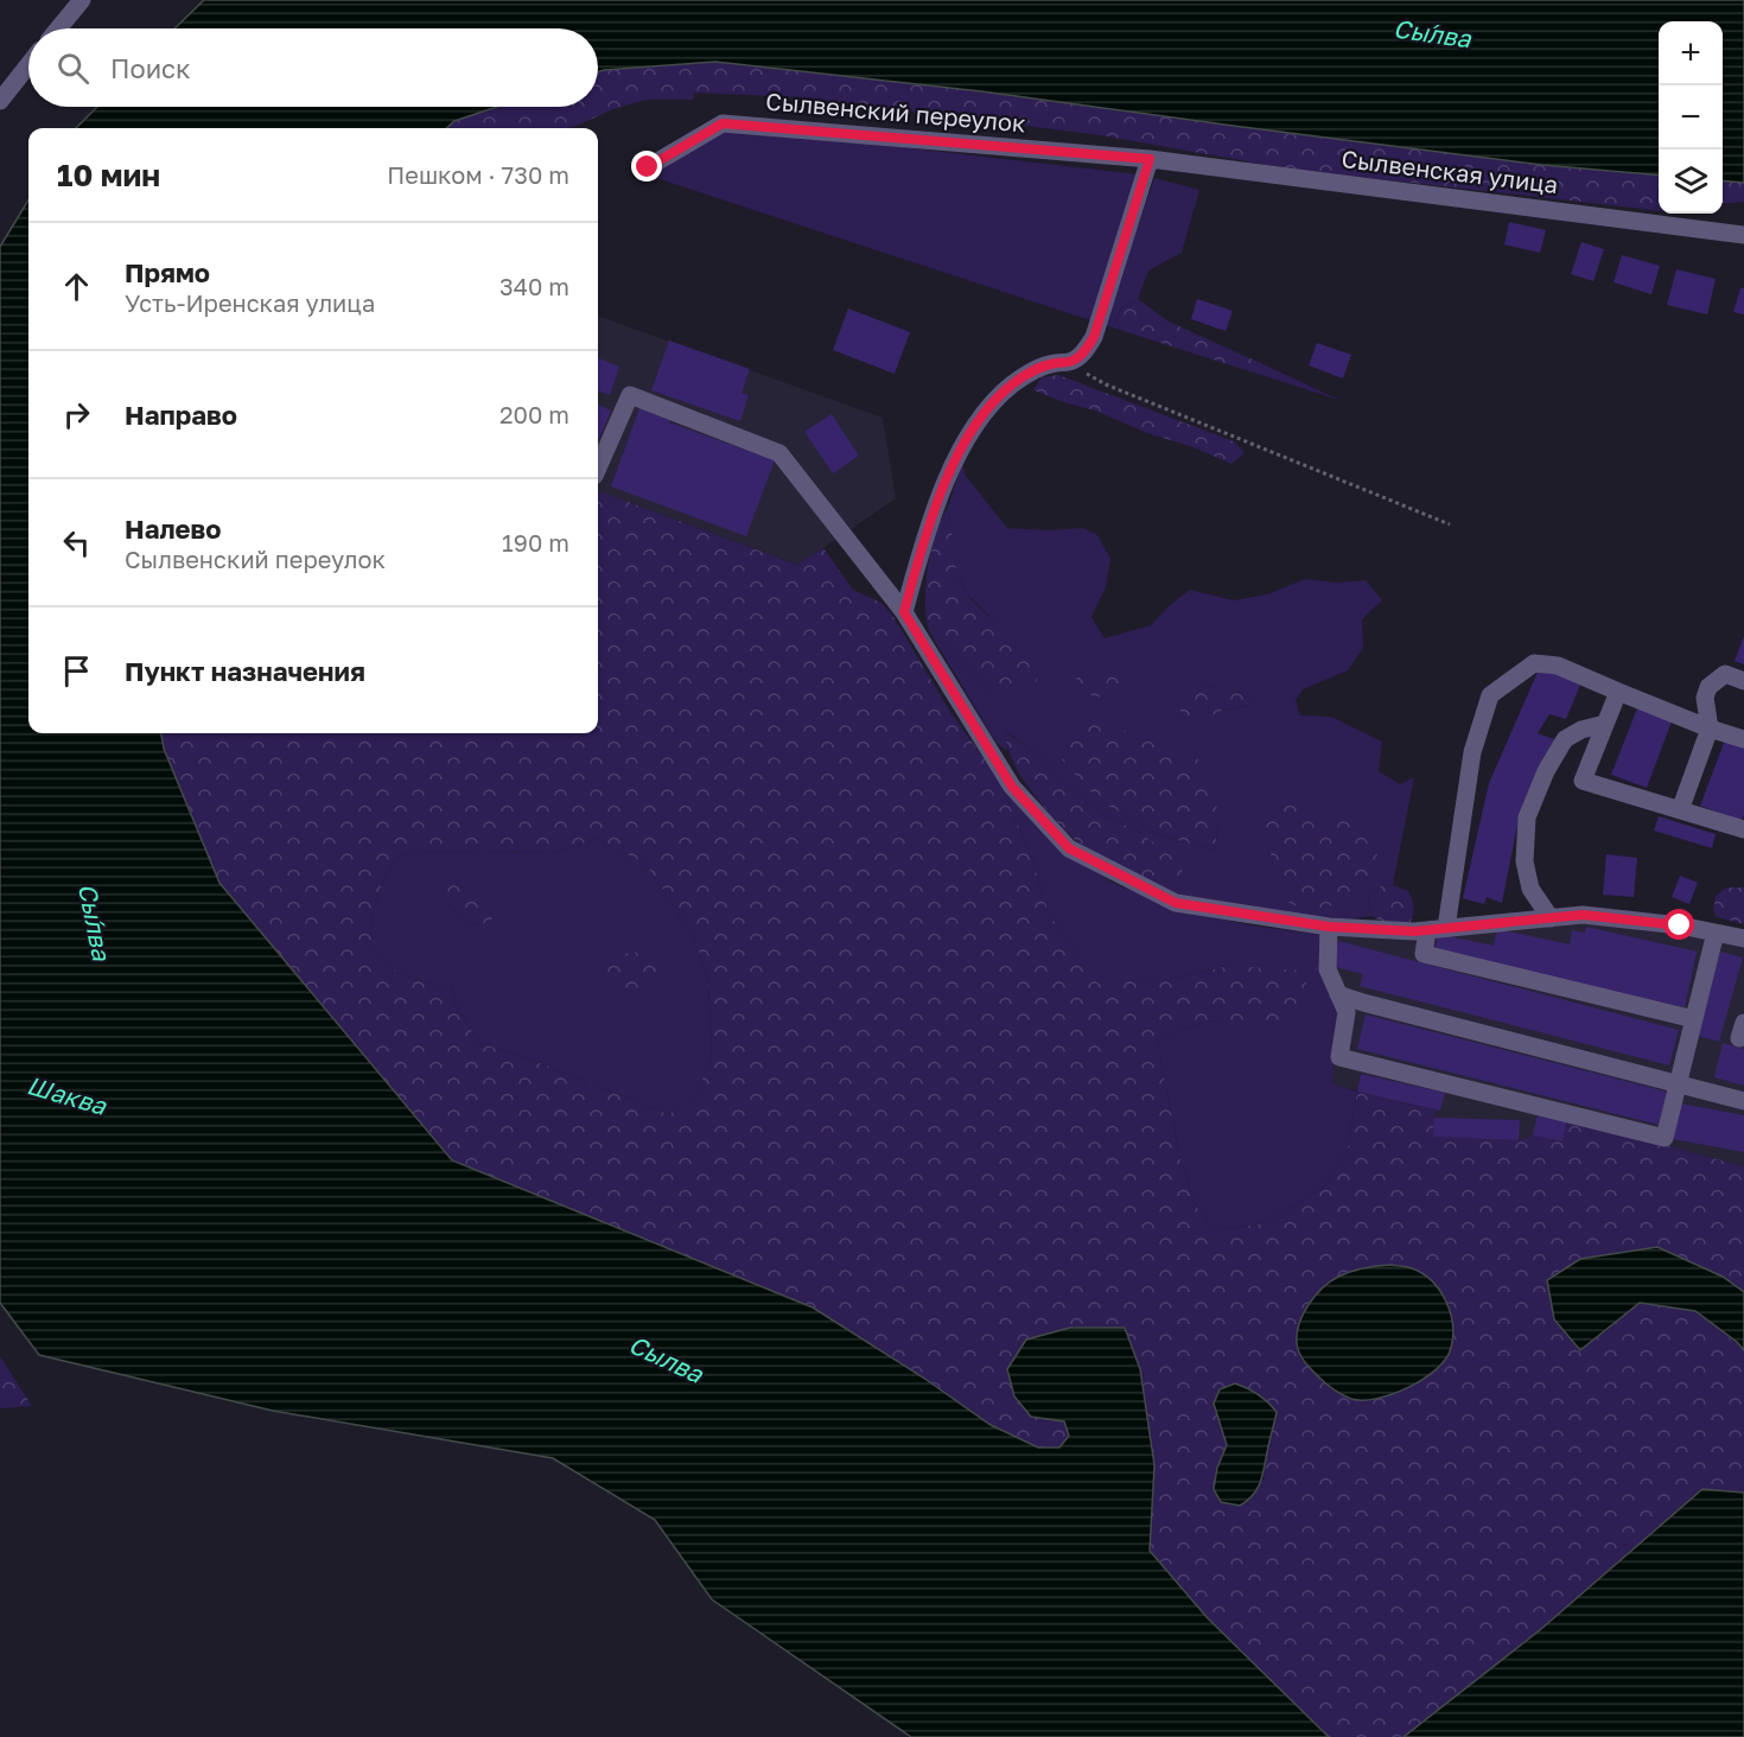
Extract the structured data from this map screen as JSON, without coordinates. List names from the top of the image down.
{
  "streets": {
    "street": ["Сылвенский переулок", "Сылвенская улица"]
  },
  "crossings": [
    ["Сылвенский переулок", "Сылвенская улица"]
  ],
  "water": ["Сы́лва", "Шаква", "Сылва"],
  "page": {
    "map_buttons": ["+", "−"],
    "search": "Поиск",
    "heading": ["10 мин", "Пешком · 730 m"],
    "list": [
      ["Прямо", "Усть-Иренская улица", "340 m"],
      ["Направо", "200 m"],
      ["Налево", "Сылвенский переулок", "190 m"],
      "Пункт назначения"
    ]
  }
}
